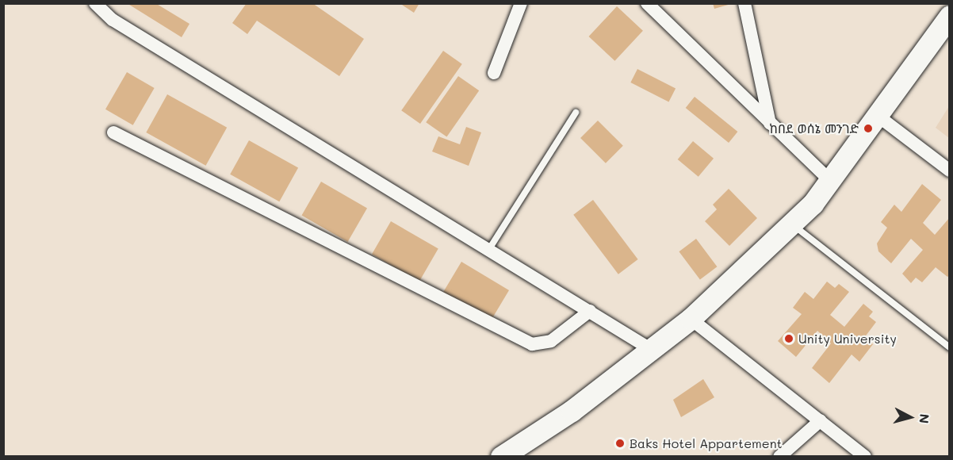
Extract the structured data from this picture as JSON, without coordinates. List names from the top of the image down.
{
  "places": ["ከበደ ወሰኔ መንገድ", "Unity University", "Baks Hotel Appartement"],
  "north": "right"
}
